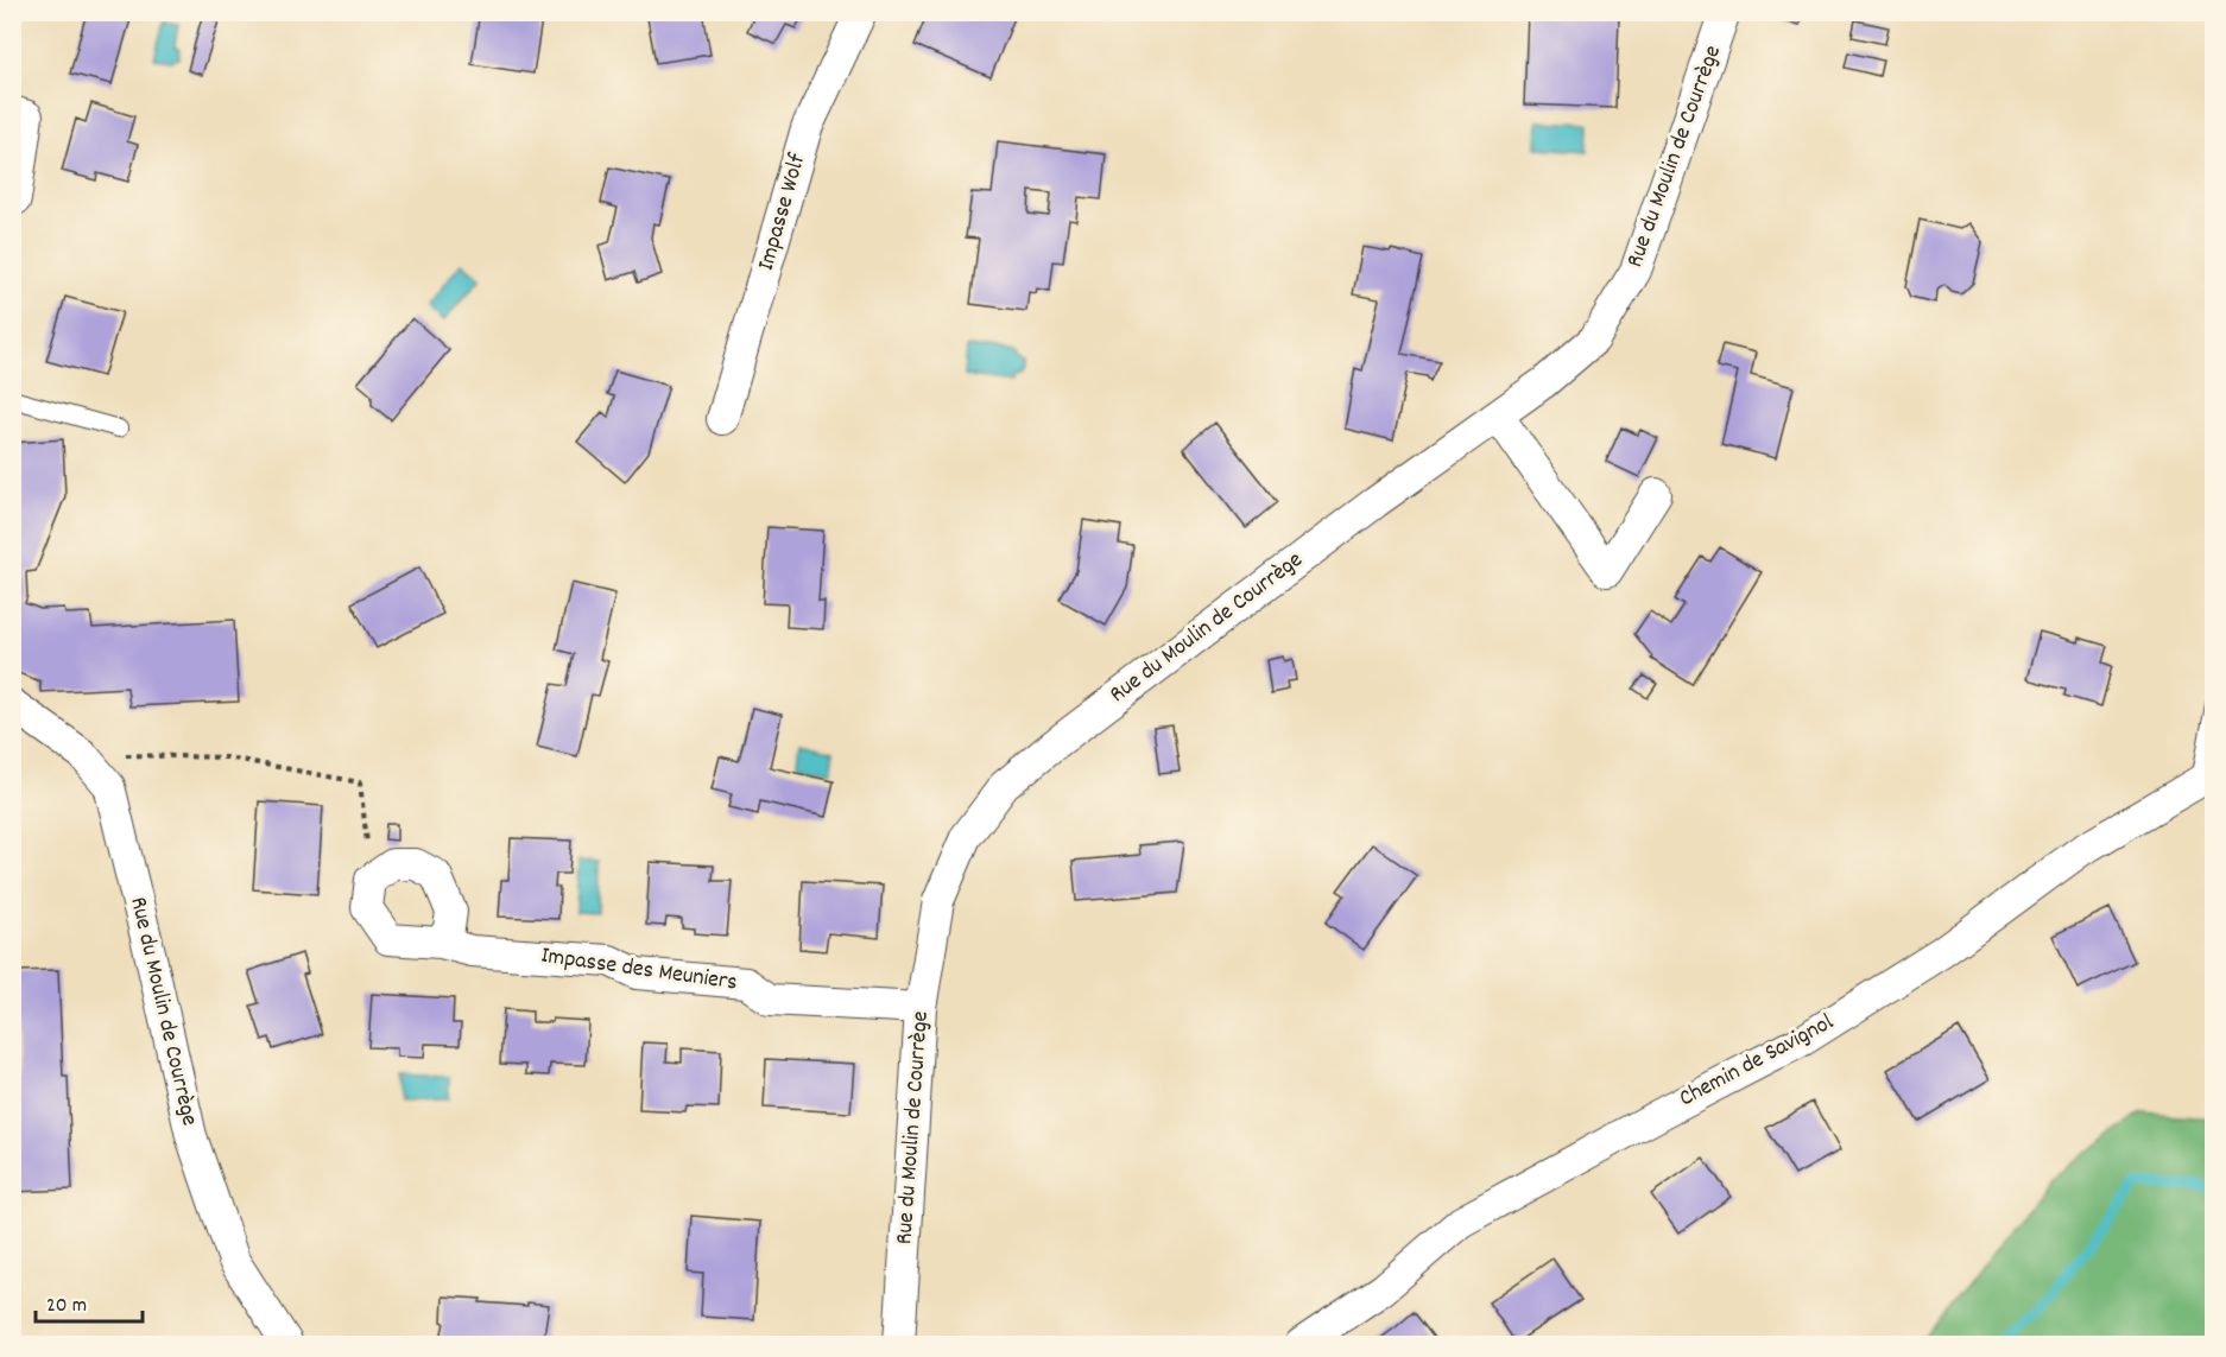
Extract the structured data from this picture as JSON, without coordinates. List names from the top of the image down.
{
  "streets": {
    "street": [
      "Rue du Moulin de Courrège",
      "Impasse Wolf",
      "Impasse des Meuniers",
      "Chemin de Savignol"
    ]
  },
  "crossings": [
    ["Rue du Moulin de Courrège", "Impasse des Meuniers"]
  ],
  "scale_bar": "20 m"
}
